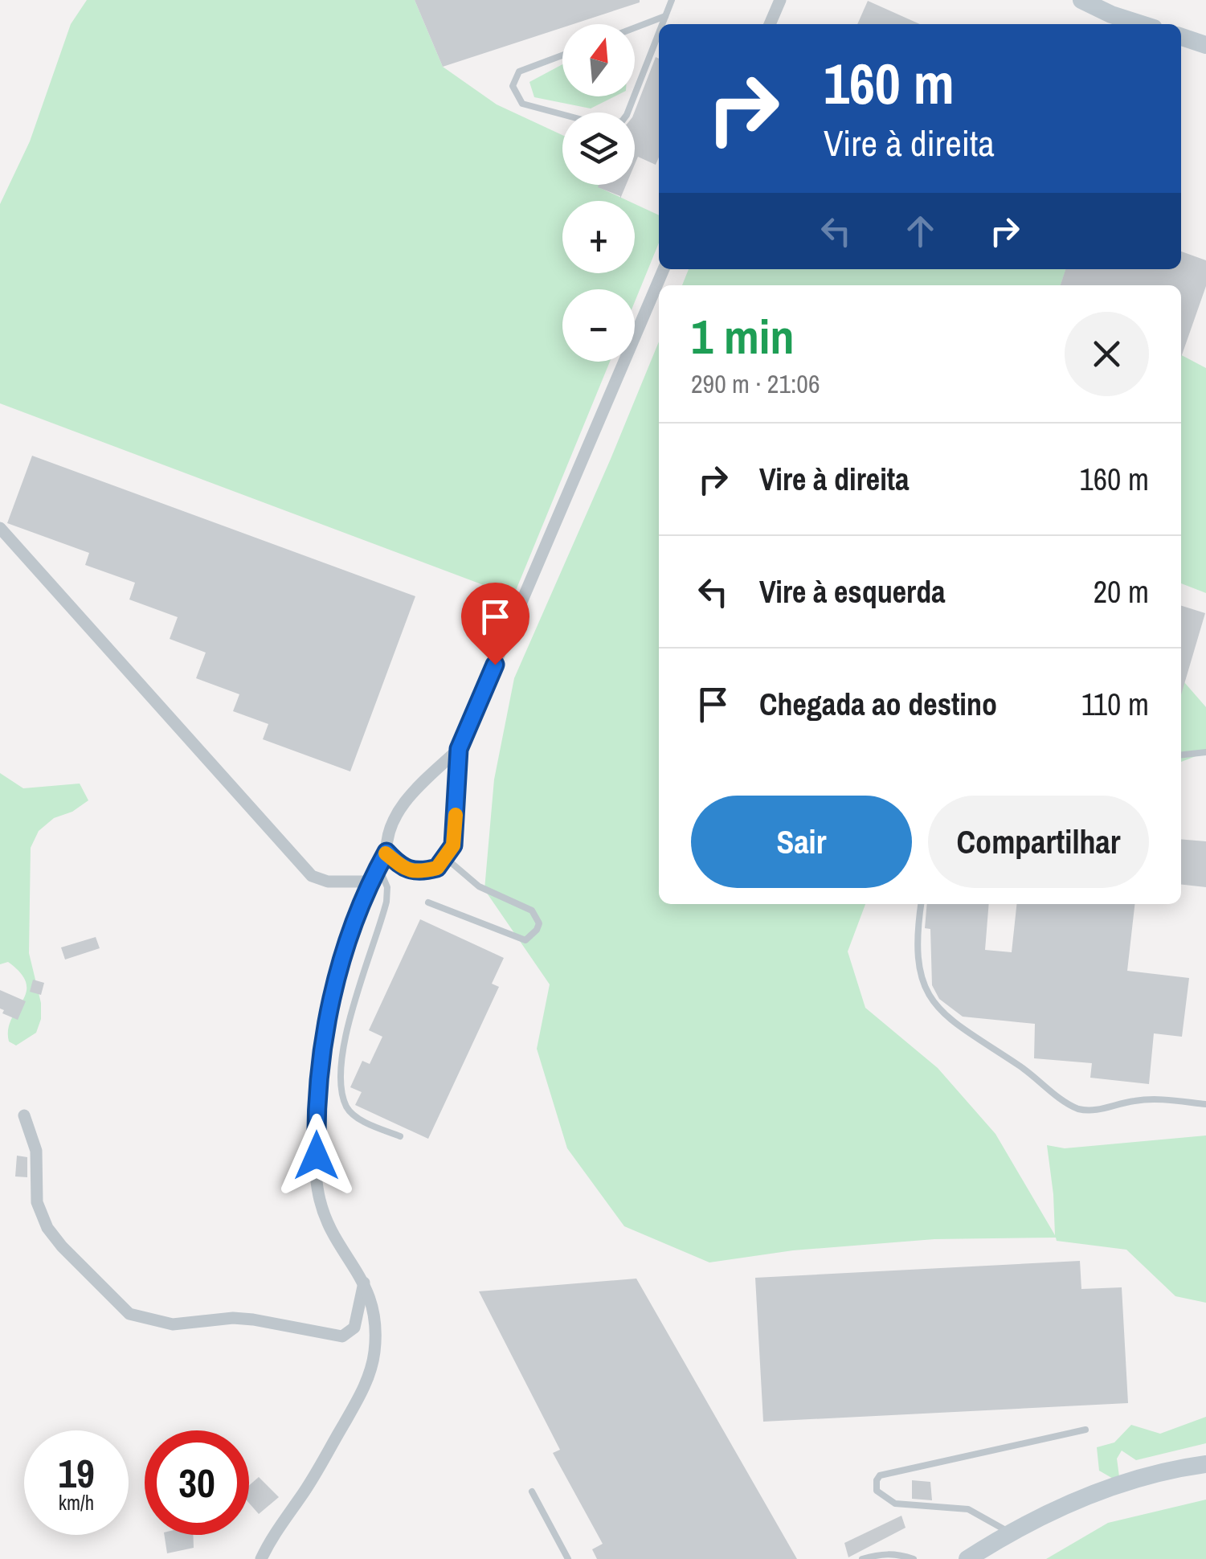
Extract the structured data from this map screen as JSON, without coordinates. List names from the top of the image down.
{
  "north": "top",
  "page": {
    "map_buttons": ["+", "−"],
    "turn": ["160 m", "Vire à direita"],
    "heading": ["1 min", "290 m · 21:06"],
    "list": [
      {
        "name": "Vire à direita",
        "value": "160 m"
      },
      {
        "name": "Vire à esquerda",
        "value": "20 m"
      },
      {
        "name": "Chegada ao destino",
        "value": "110 m"
      }
    ],
    "buttons": ["Sair", "Compartilhar"],
    "speed": "19 km/h",
    "limit": "30"
  }
}
